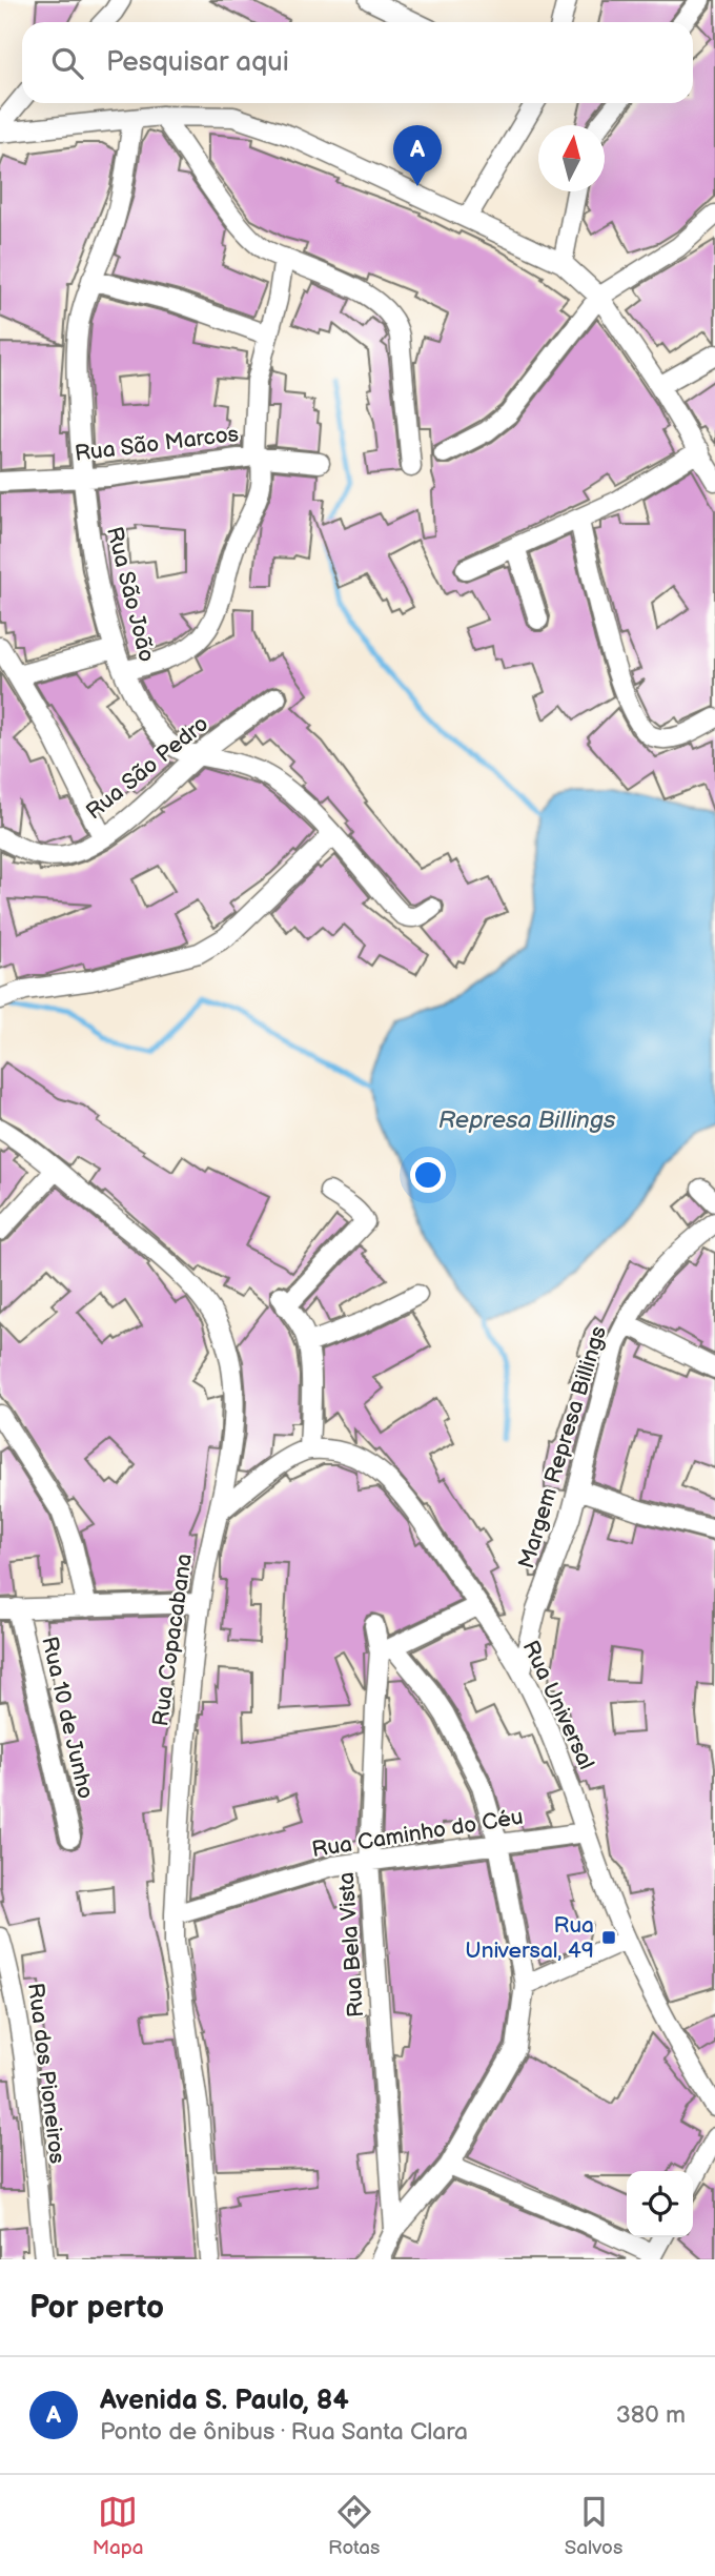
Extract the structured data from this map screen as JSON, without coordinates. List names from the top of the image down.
{
  "streets": {
    "street": [
      "Rua São Marcos",
      "Rua São João",
      "Rua São Pedro",
      "Margem Represa Billings",
      "Rua Copacabana",
      "Rua Universal",
      "Rua 10 de Junho",
      "Rua Caminho do Céu",
      "Rua Bela Vista",
      "Rua dos Pioneiros"
    ]
  },
  "crossings": [
    ["Rua São Marcos", "Rua São João"],
    ["Rua São João", "Rua São Pedro"],
    ["Margem Represa Billings", "Rua Universal"],
    ["Rua Copacabana", "Rua Caminho do Céu"],
    ["Rua Universal", "Rua Caminho do Céu"],
    ["Rua Caminho do Céu", "Rua Bela Vista"]
  ],
  "water": ["Represa Billings"],
  "places": {
    "transit": ["Rua Universal, 49"]
  },
  "north": "top",
  "page": {
    "search": "Pesquisar aqui",
    "pins": "A",
    "heading": "Por perto",
    "list": [
      {
        "mark": "A",
        "name": "Avenida S. Paulo, 84",
        "note": "Ponto de ônibus · Rua Santa Clara",
        "value": "380 m"
      }
    ],
    "nav": ["Mapa", "Rotas", "Salvos"]
  }
}
